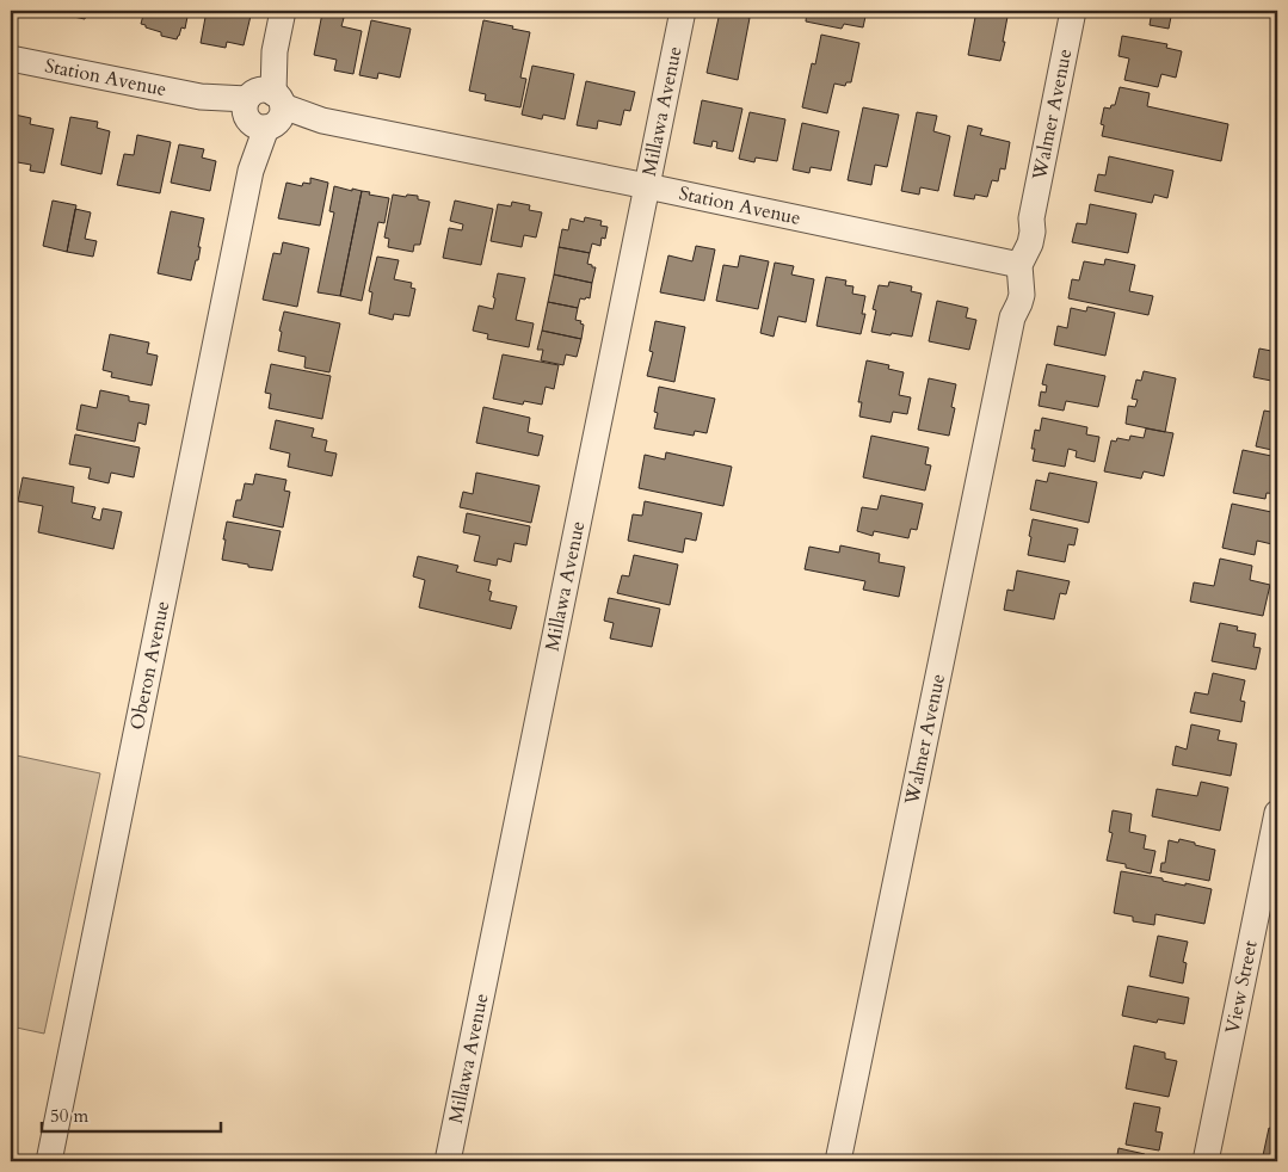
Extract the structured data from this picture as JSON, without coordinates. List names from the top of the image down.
{
  "streets": {
    "street": [
      "Station Avenue",
      "Millawa Avenue",
      "Walmer Avenue",
      "Oberon Avenue",
      "View Street"
    ]
  },
  "crossings": [
    ["Station Avenue", "Millawa Avenue"],
    ["Station Avenue", "Walmer Avenue"],
    ["Station Avenue", "Oberon Avenue"]
  ],
  "scale_bar": "50 m"
}
